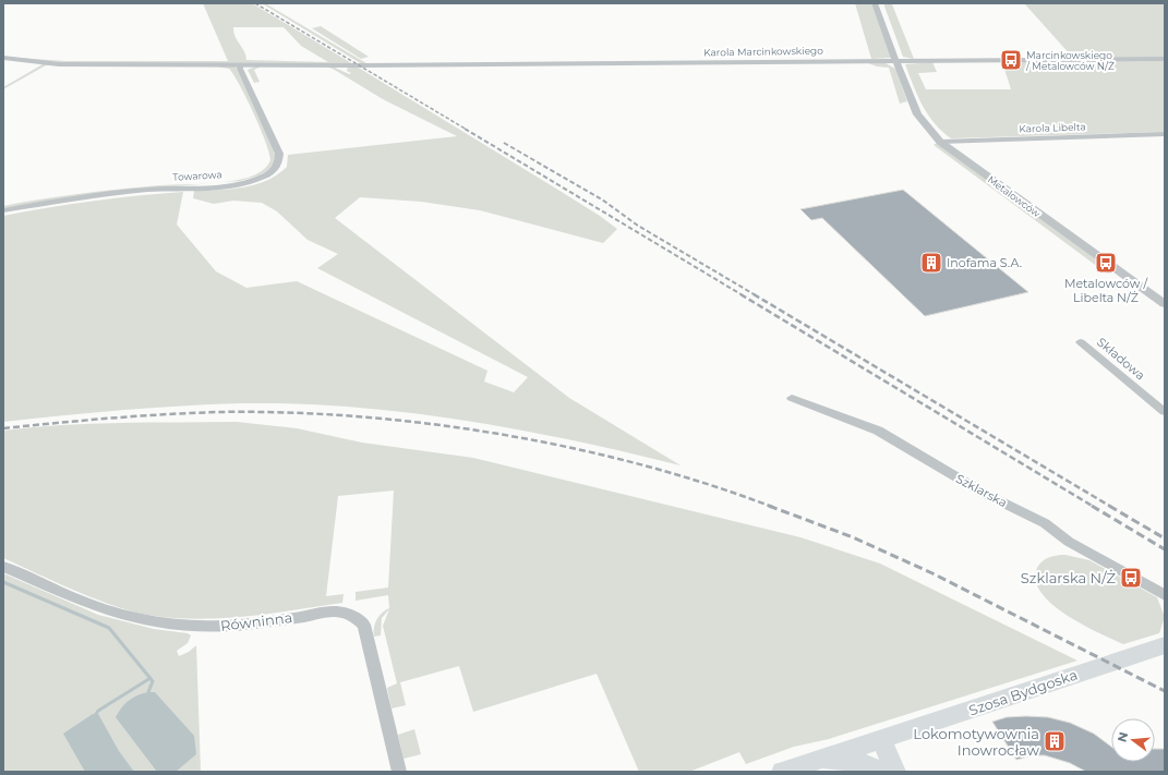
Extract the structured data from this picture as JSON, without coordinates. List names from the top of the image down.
{
  "streets": {
    "main road": ["Szosa Bydgoska"],
    "street": [
      "Karola Marcinkowskiego",
      "Karola Libelta",
      "Towarowa",
      "Metalowców",
      "Składowa",
      "Szklarska",
      "Równinna"
    ]
  },
  "crossings": [
    ["Karola Marcinkowskiego", "Towarowa"],
    ["Karola Marcinkowskiego", "Metalowców"],
    ["Karola Libelta", "Metalowców"]
  ],
  "places": {
    "bus stop": ["Marcinkowskiego / Metalowców N/Ż", "Metalowców / Libelta N/Ż", "Szklarska N/Ż"],
    "building": ["Inofama S.A.", "Lokomotywownia Inowrocław"]
  },
  "north": "left"
}
